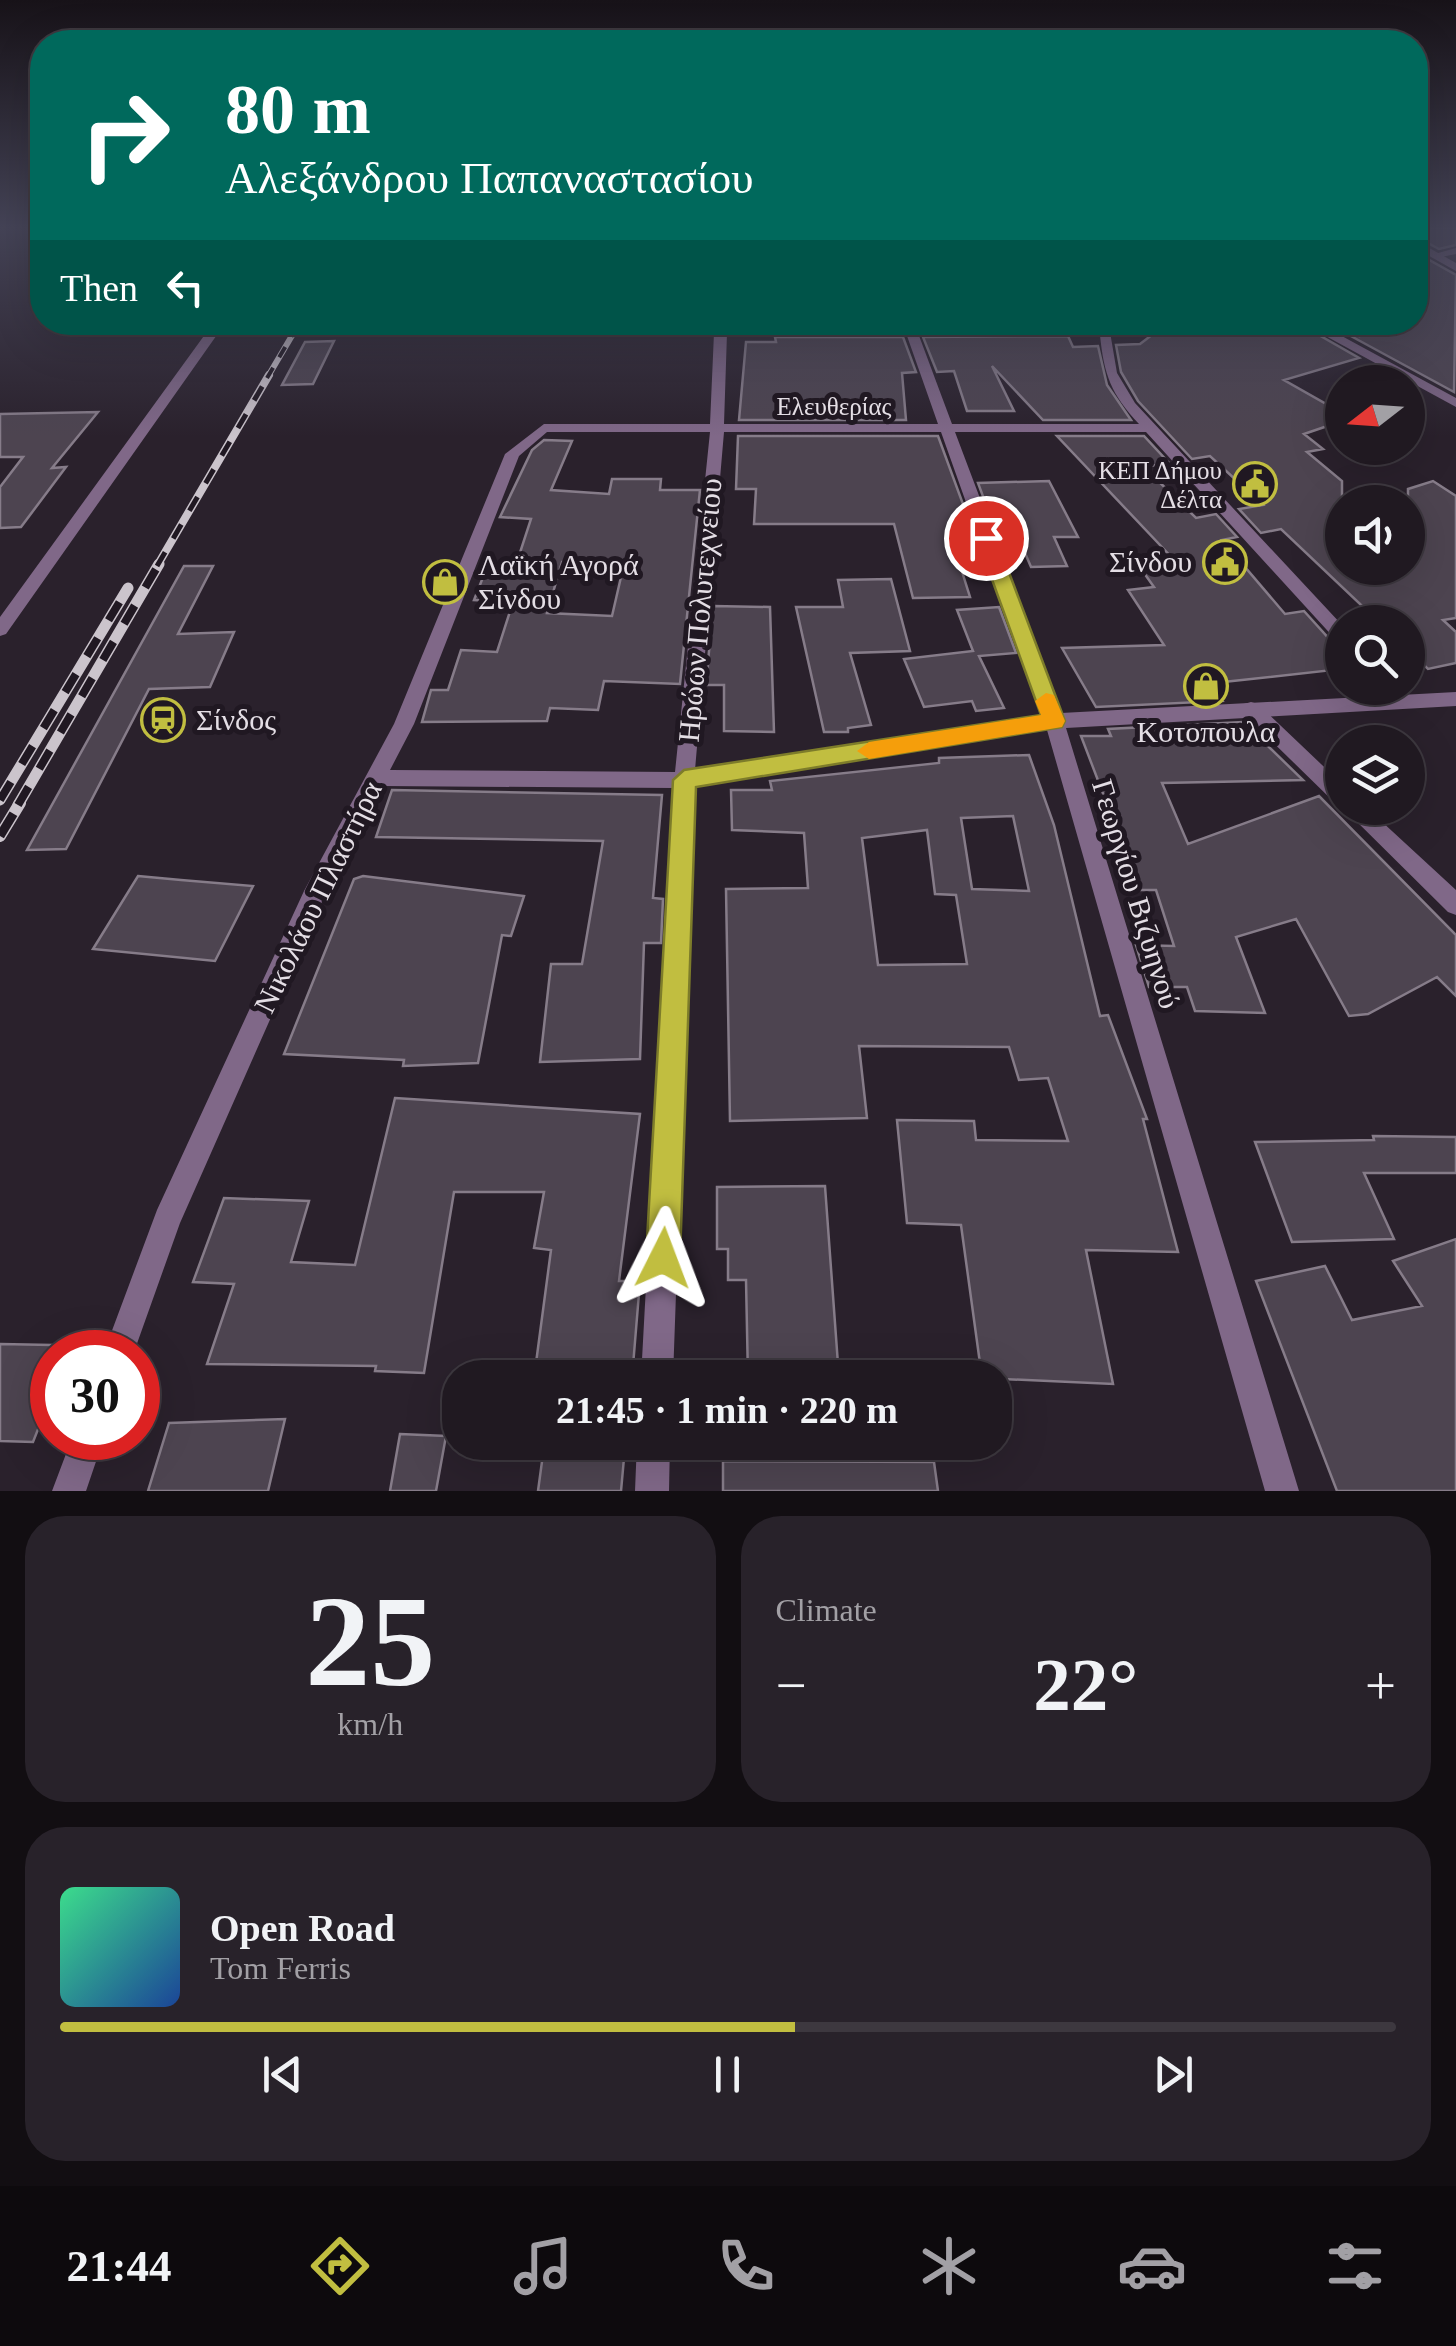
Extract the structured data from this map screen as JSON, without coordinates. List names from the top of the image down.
{
  "streets": {
    "street": [
      "Ελευθερίας",
      "Ηρώων Πολυτεχνείου",
      "Γεωργίου Βιζυηνού",
      "Νικολάου Πλαστήρα"
    ]
  },
  "crossings": [
    ["Ελευθερίας", "Ηρώων Πολυτεχνείου"],
    ["Ελευθερίας", "Γεωργίου Βιζυηνού"],
    ["Ελευθερίας", "Νικολάου Πλαστήρα"]
  ],
  "places": {
    "public building": ["ΚΕΠ Δήμου Δέλτα", "Σίνδου"],
    "shop": ["Λαϊκή Αγορά Σίνδου", "Κοτοπουλα"],
    "station": ["Σίνδος"]
  },
  "north": "left",
  "page": {
    "turn": ["80 m", "Αλεξάνδρου Παπαναστασίου"],
    "then": "Then",
    "limit": "30",
    "trip": "21:45 · 1 min · 220 m",
    "tile": [
      ["25", "km/h"],
      "Climate"
    ],
    "heat": ["−", "22°", "+"],
    "song": ["Open Road", "Tom Ferris"],
    "tabs": "21:44"
  }
}
